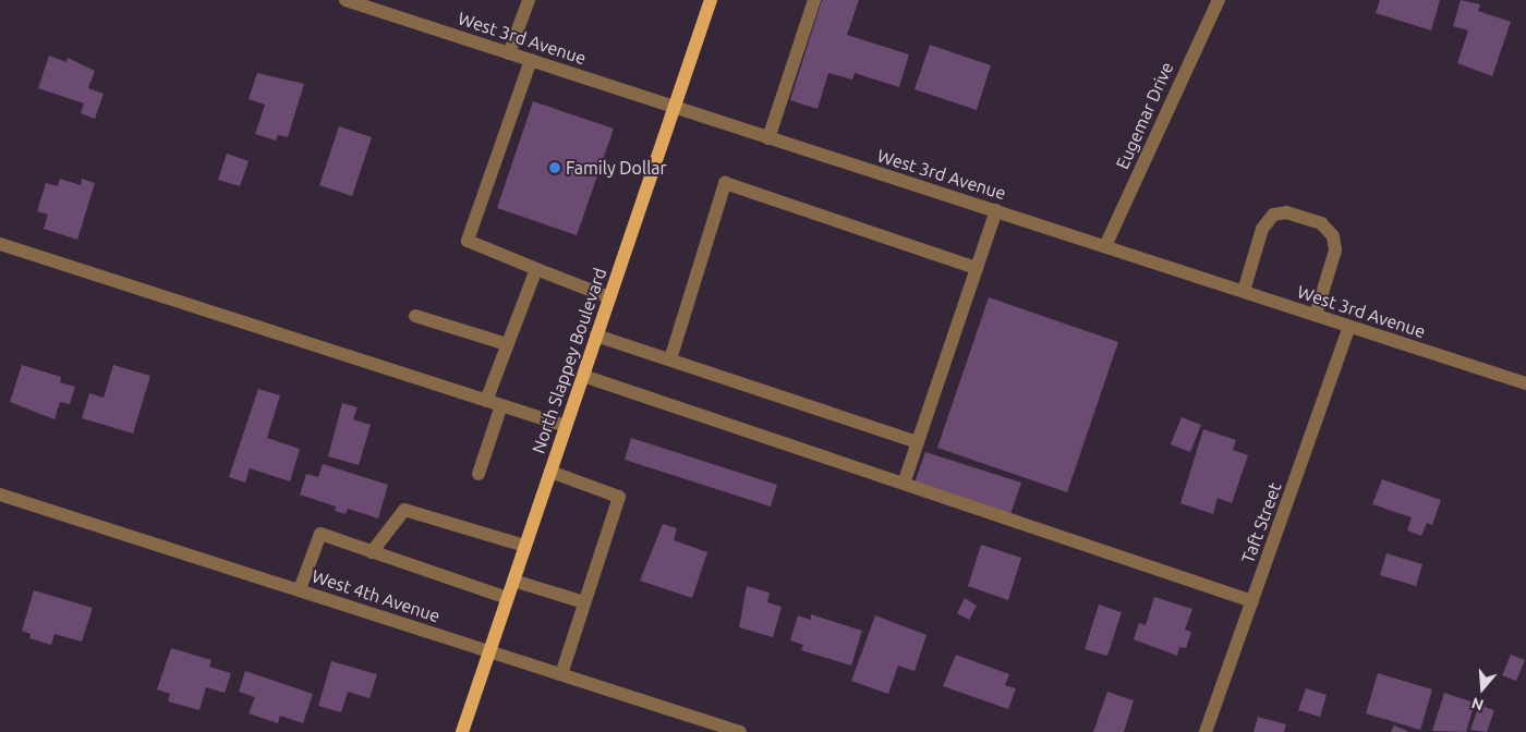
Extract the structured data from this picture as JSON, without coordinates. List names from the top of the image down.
{
  "streets": {
    "main road": ["North Slappey Boulevard"],
    "street": [
      "West 3rd Avenue",
      "Eugemar Drive",
      "Taft Street",
      "West 4th Avenue"
    ]
  },
  "crossings": [
    ["West 3rd Avenue", "Eugemar Drive"],
    ["West 3rd Avenue", "North Slappey Boulevard"],
    ["West 3rd Avenue", "Taft Street"],
    ["North Slappey Boulevard", "West 4th Avenue"]
  ],
  "places": ["Family Dollar"],
  "north": "bottom"
}
